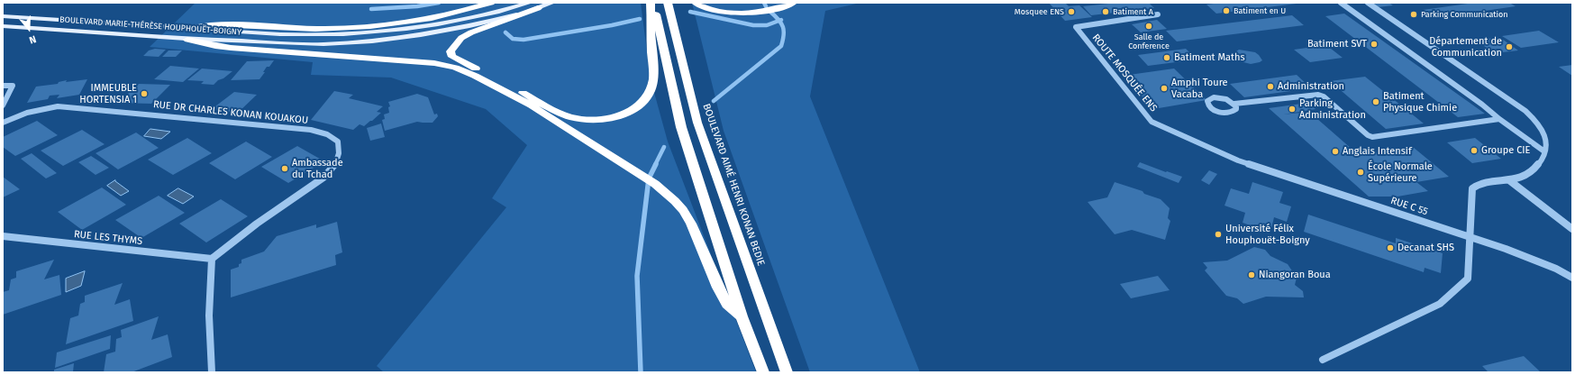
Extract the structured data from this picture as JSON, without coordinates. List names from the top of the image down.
{
  "streets": {
    "highway": ["BOULEVARD AIMÉ HENRI KONAN BEDIE"],
    "main road": ["BOULEVARD MARIE-THÉRÈSE HOUPHOUËT-BOIGNY"],
    "street": [
      "ROUTE MOSQUÉE ENS",
      "RUE DR CHARLES KONAN KOUAKOU",
      "RUE C 55",
      "RUE LES THYMS"
    ]
  },
  "crossings": [
    ["ROUTE MOSQUÉE ENS", "RUE C 55"],
    ["RUE DR CHARLES KONAN KOUAKOU", "RUE LES THYMS"]
  ],
  "places": [
    "Batiment en U",
    "Mosquee ENS",
    "Batiment A",
    "Parking Communication",
    "Salle de Conference",
    "Batiment SVT",
    "Département de Communication",
    "Batiment Maths",
    "Administration",
    "Amphi Toure Vacaba",
    "IMMEUBLE HORTENSIA 1",
    "Batiment Physique Chimie",
    "Parking Administration",
    "Groupe CIE",
    "Anglais Intensif",
    "Ambassade du Tchad",
    "École Normale Supérieure",
    "Université Félix Houphouët-Boigny",
    "Decanat SHS",
    "Niangoran Boua"
  ],
  "north": "bottom"
}
